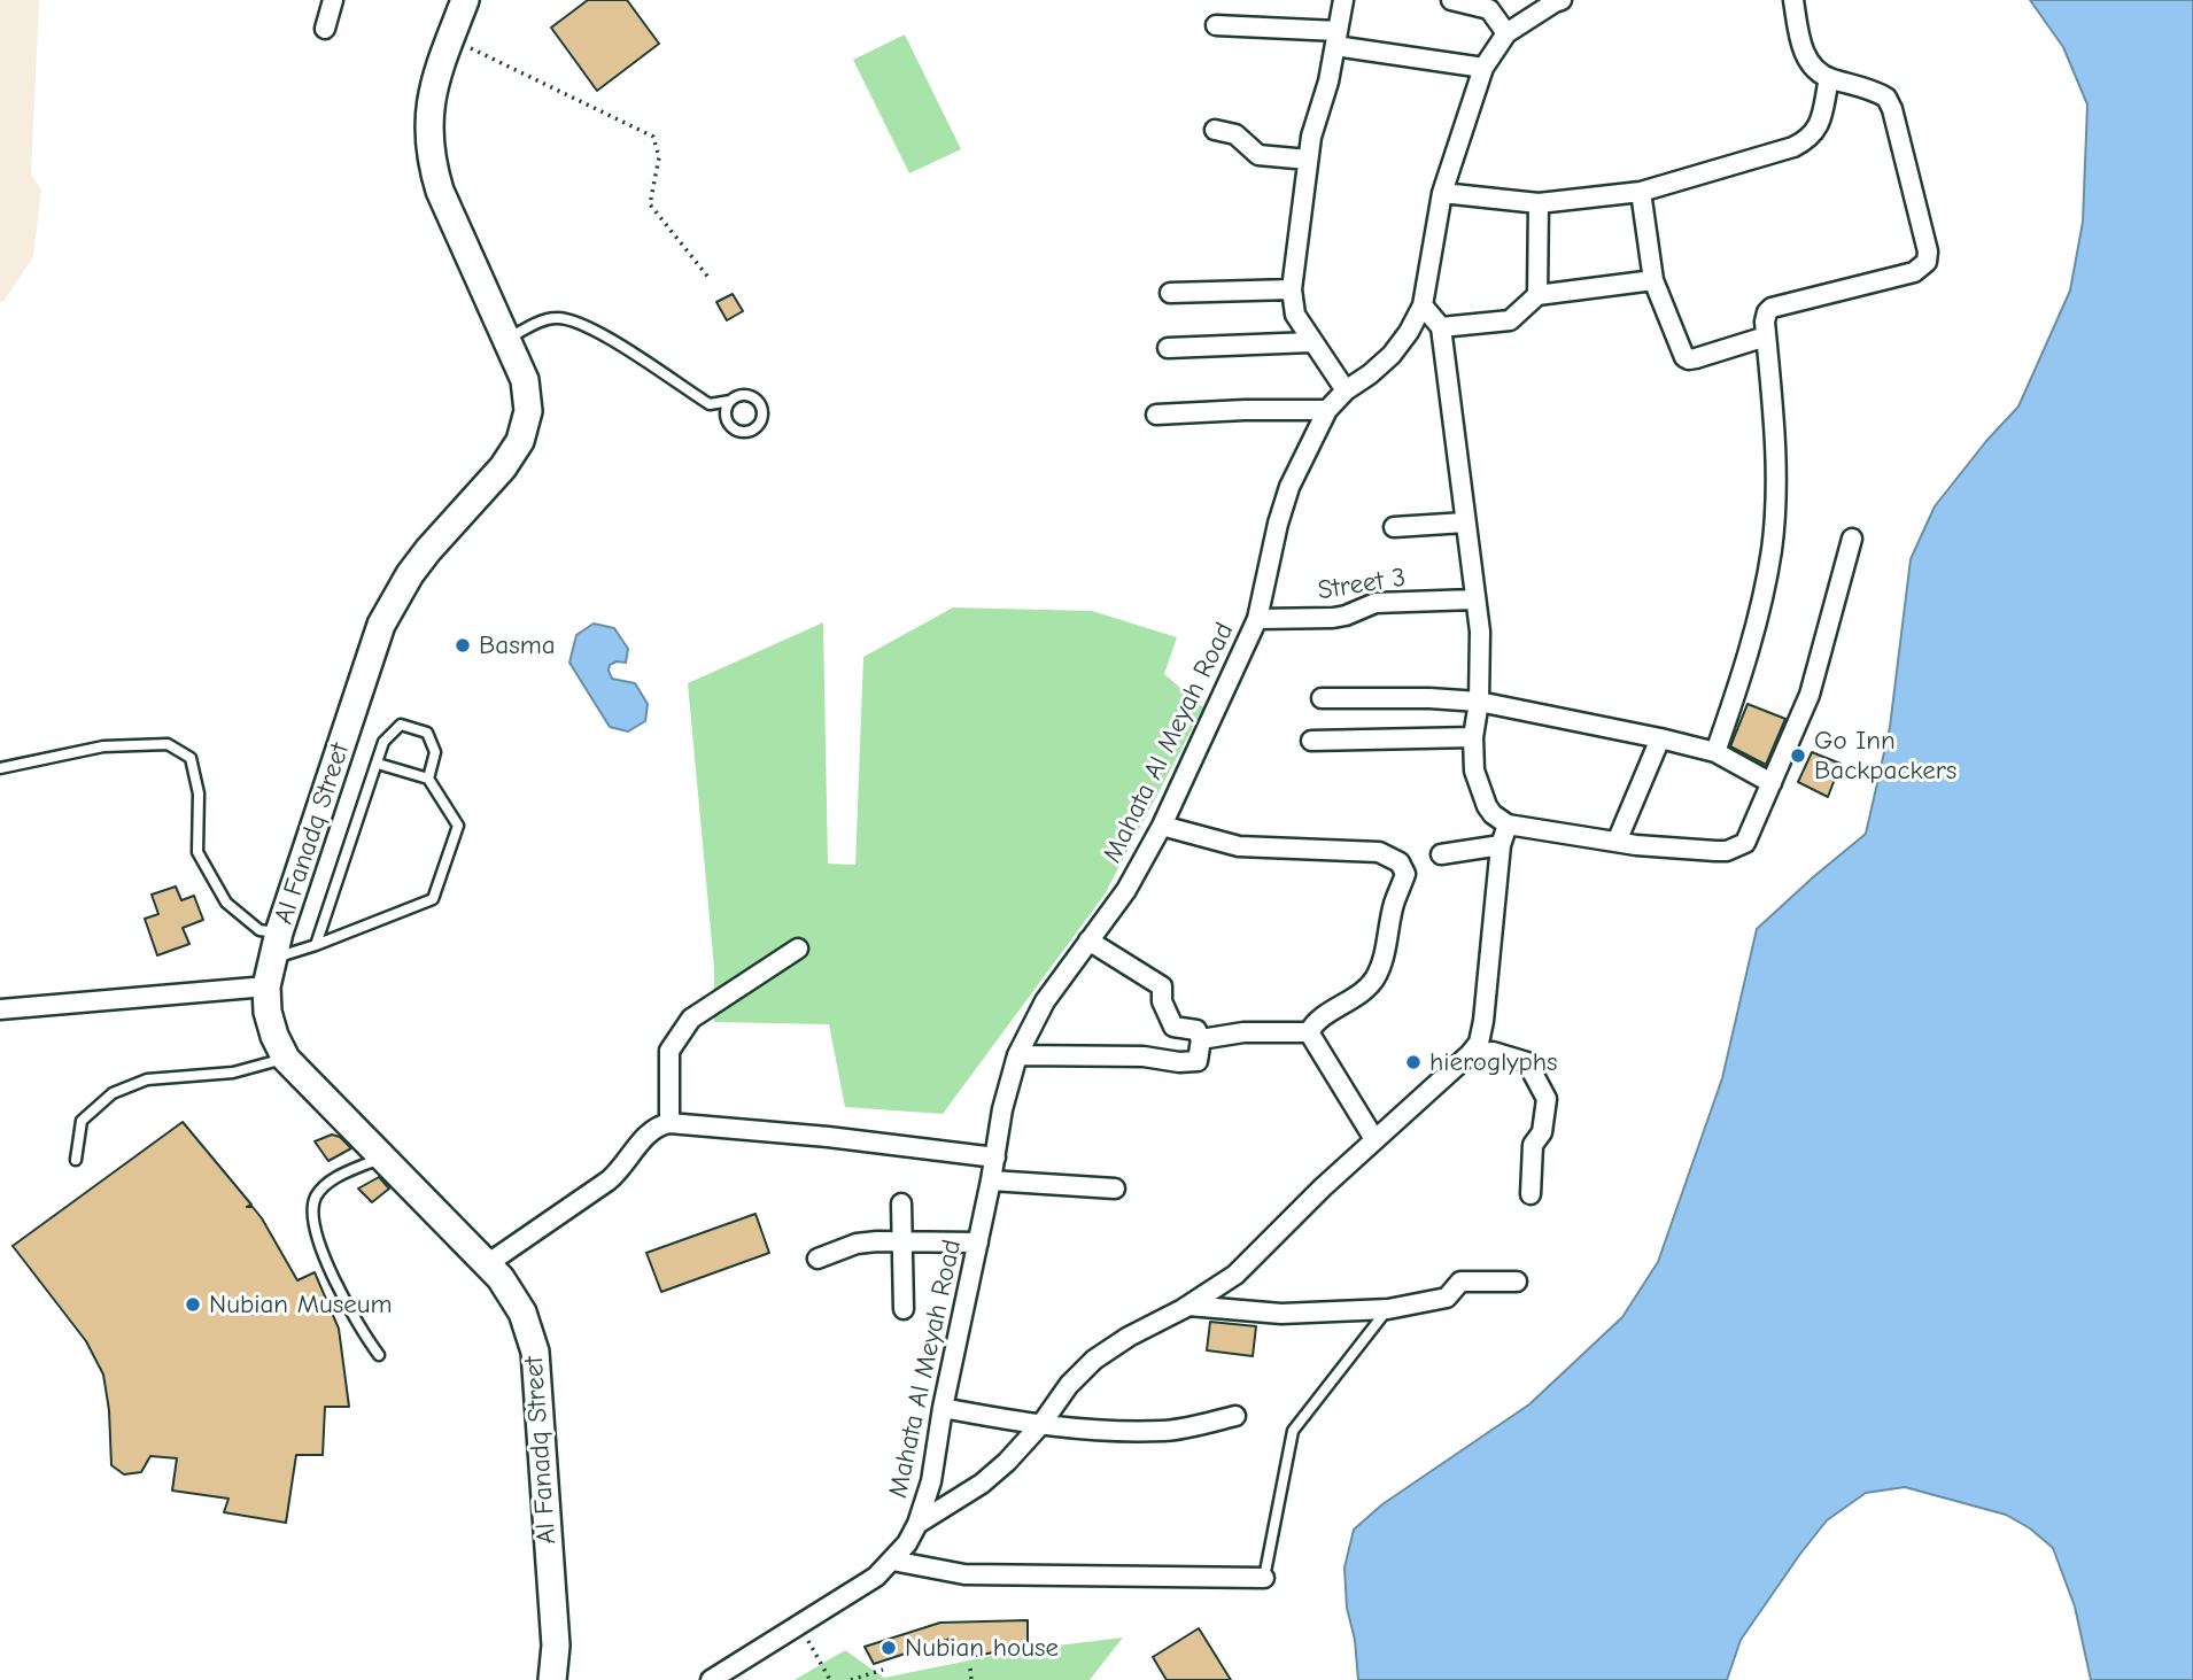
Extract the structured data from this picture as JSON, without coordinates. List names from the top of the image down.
{
  "streets": {
    "street": ["Street 3", "Mahata Al Meyah Road", "Al Fanadq Street"]
  },
  "crossings": [
    ["Street 3", "Mahata Al Meyah Road"]
  ],
  "places": [
    "Basma",
    "Go Inn Backpackers",
    "hieroglyphs",
    "Nubian Museum",
    "Nubian house"
  ]
}
